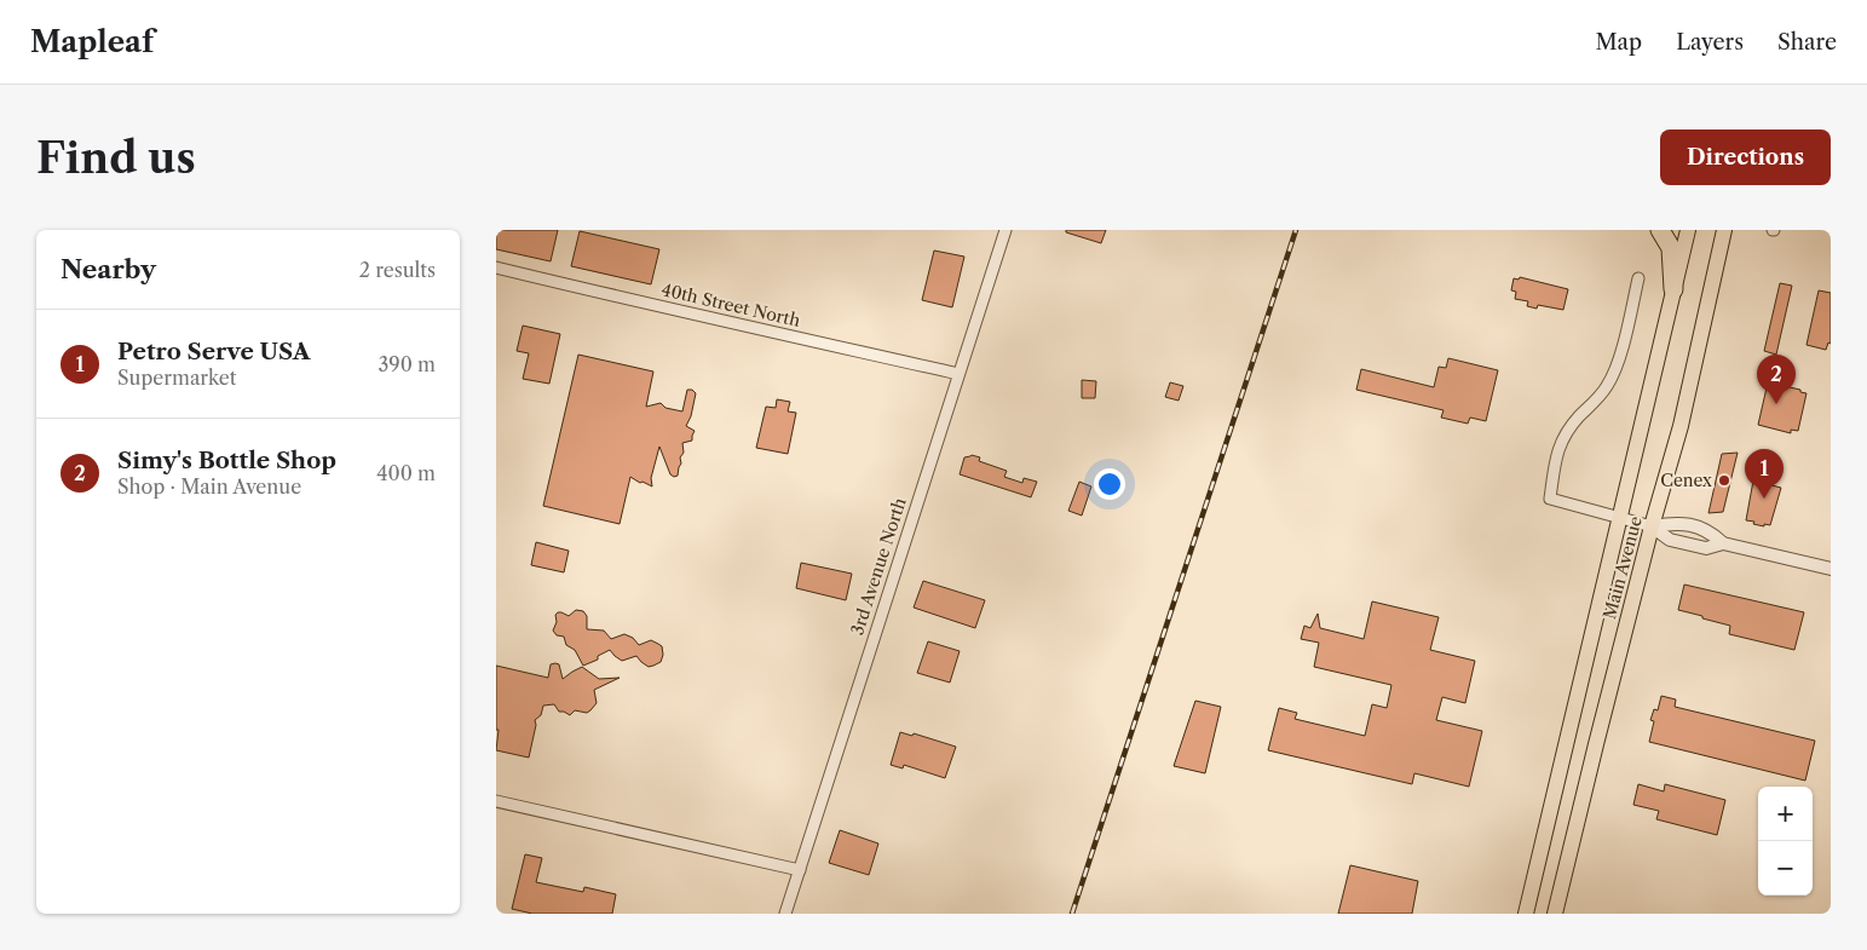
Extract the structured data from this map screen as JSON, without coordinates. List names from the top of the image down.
{
  "streets": {
    "main road": ["Main Avenue"],
    "street": ["40th Street North", "3rd Avenue North"]
  },
  "crossings": [
    ["40th Street North", "3rd Avenue North"]
  ],
  "places": ["Cenex"],
  "page": {
    "header": "Mapleaf",
    "nav": ["Map", "Layers", "Share"],
    "buttons": "Directions",
    "title": "Find us",
    "heading": ["Nearby", "2 results"],
    "list": [
      {
        "mark": "1",
        "name": "Petro Serve USA",
        "note": "Supermarket",
        "value": "390 m"
      },
      {
        "mark": "2",
        "name": "Simy's Bottle Shop",
        "note": "Shop · Main Avenue",
        "value": "400 m"
      }
    ],
    "pins": ["2", "1"],
    "map_buttons": ["+", "−"]
  }
}
